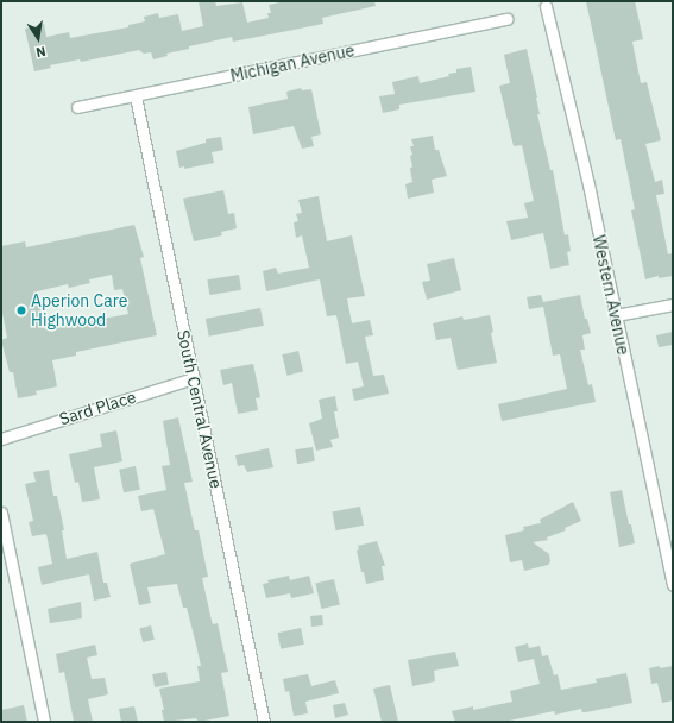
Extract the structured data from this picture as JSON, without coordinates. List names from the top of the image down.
{
  "streets": {
    "street": [
      "Michigan Avenue",
      "Western Avenue",
      "Sard Place",
      "South Central Avenue"
    ]
  },
  "crossings": [
    ["Michigan Avenue", "South Central Avenue"],
    ["Sard Place", "South Central Avenue"]
  ],
  "places": ["Aperion Care Highwood"],
  "north": "bottom"
}
